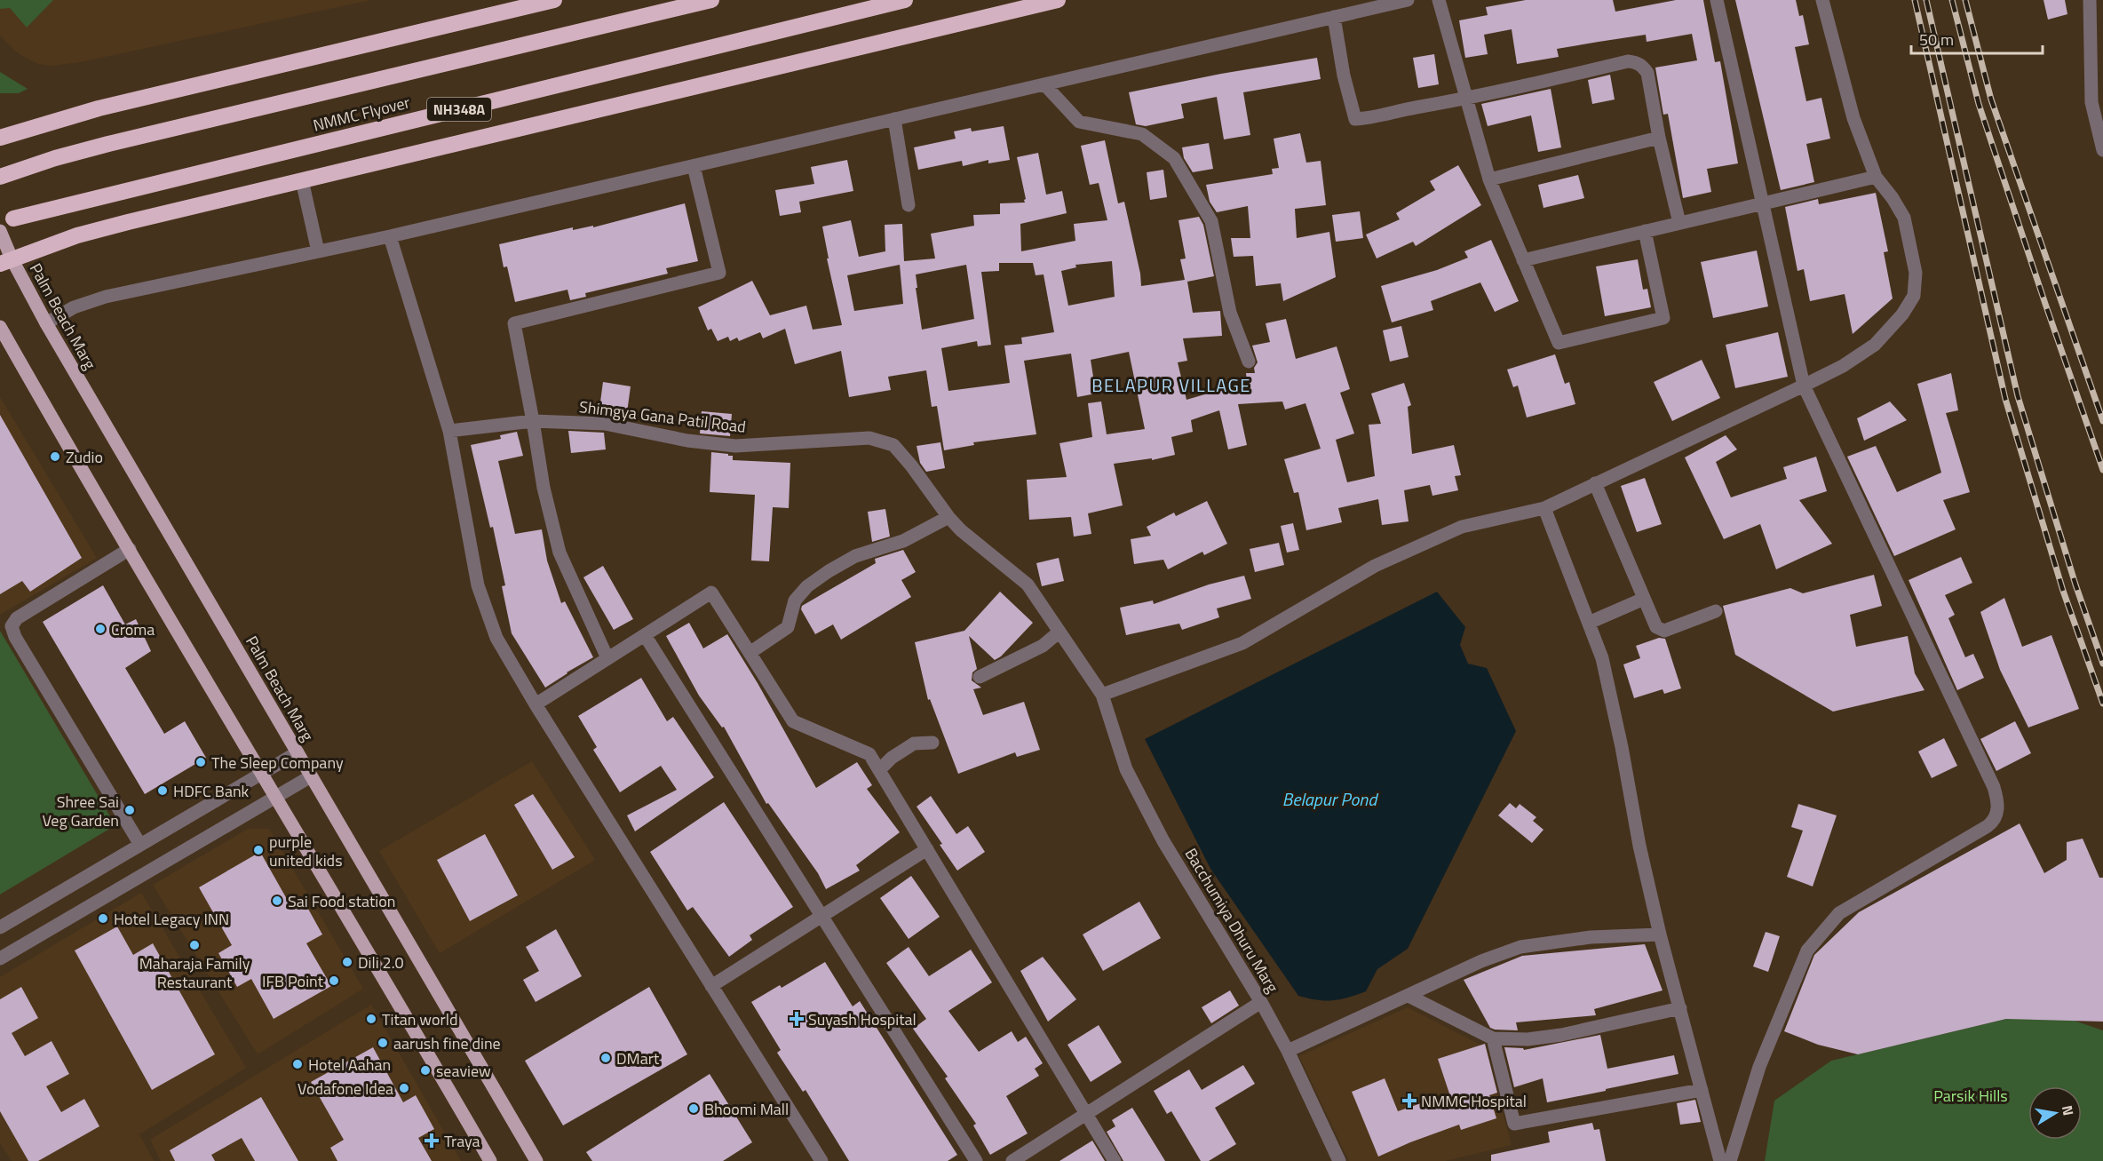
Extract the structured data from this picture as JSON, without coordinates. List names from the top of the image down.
{
  "streets": {
    "highway": ["NH348A", "NMMC Flyover"],
    "main road": ["Palm Beach Marg"],
    "street": ["Shimgya Gana Patil Road", "Bacchumiya Dhuru Marg"]
  },
  "crossings": [
    ["Shimgya Gana Patil Road", "Bacchumiya Dhuru Marg"]
  ],
  "districts": ["BELAPUR VILLAGE"],
  "water": ["Belapur Pond"],
  "parks": ["Parsik Hills"],
  "places": {
    "other": [
      "Zudio",
      "Croma",
      "The Sleep Company",
      "HDFC Bank",
      "Shree Sai Veg Garden",
      "purple united kids",
      "Sai Food station",
      "Hotel Legacy INN",
      "Maharaja Family Restaurant",
      "Dili 2.0",
      "IFB Point",
      "Titan world",
      "aarush fine dine",
      "DMart",
      "Hotel Aahan",
      "seaview",
      "Vodafone Idea",
      "Bhoomi Mall"
    ],
    "health": ["Suyash Hospital", "NMMC Hospital", "Traya"]
  },
  "scale_bar": "50 m",
  "north": "right"
}
